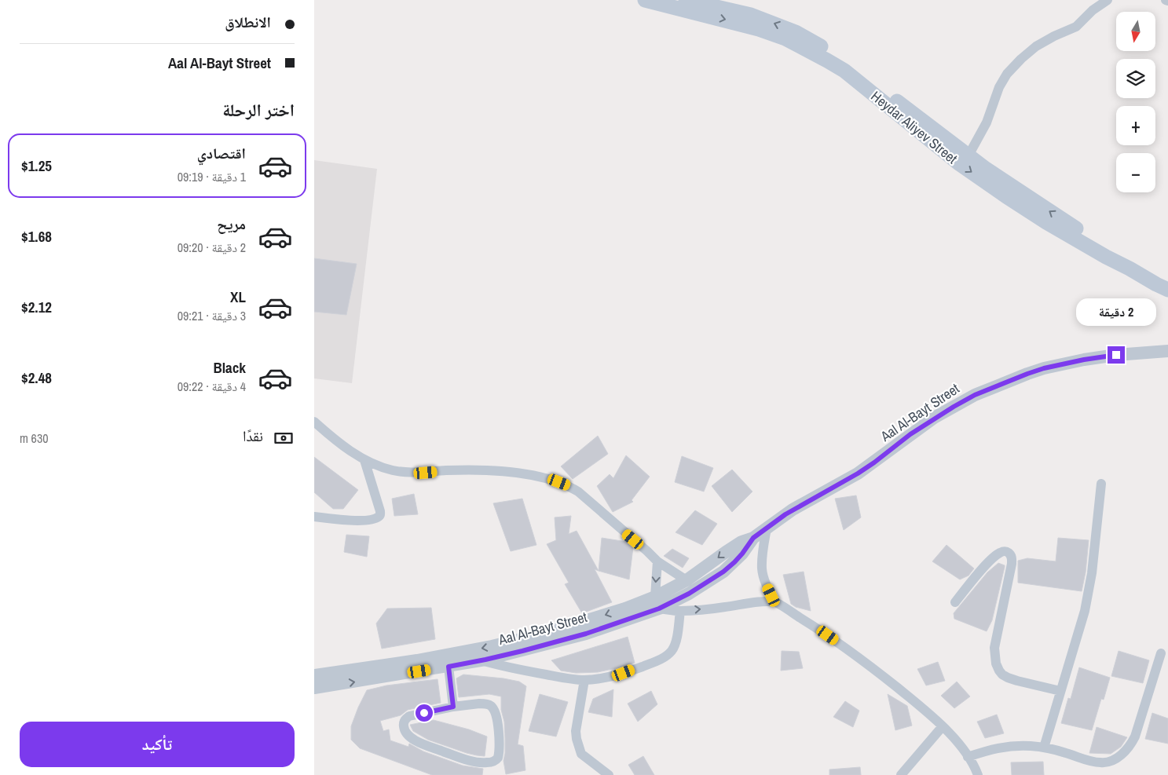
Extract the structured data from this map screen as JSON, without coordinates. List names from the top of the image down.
{
  "streets": {
    "main road": ["Heydar Aliyev Street"],
    "street": ["Aal Al-Bayt Street"]
  },
  "north": "bottom",
  "page": {
    "banner": ["الانطلاق", "Aal Al-Bayt Street"],
    "map_buttons": ["+", "−"],
    "heading": "اختر الرحلة",
    "list": [
      {
        "name": "اقتصادي",
        "note": "1 دقيقة · 09:19",
        "value": "$1.25"
      },
      {
        "name": "مريح",
        "note": "2 دقيقة · 09:20",
        "value": "$1.68"
      },
      {
        "name": "XL",
        "note": "3 دقيقة · 09:21",
        "value": "$2.12"
      },
      {
        "name": "Black",
        "note": "4 دقيقة · 09:22",
        "value": "$2.48"
      }
    ],
    "bubble": "2 دقيقة",
    "pay": ["نقدًا", "630 m"],
    "buttons": "تأكيد"
  }
}
